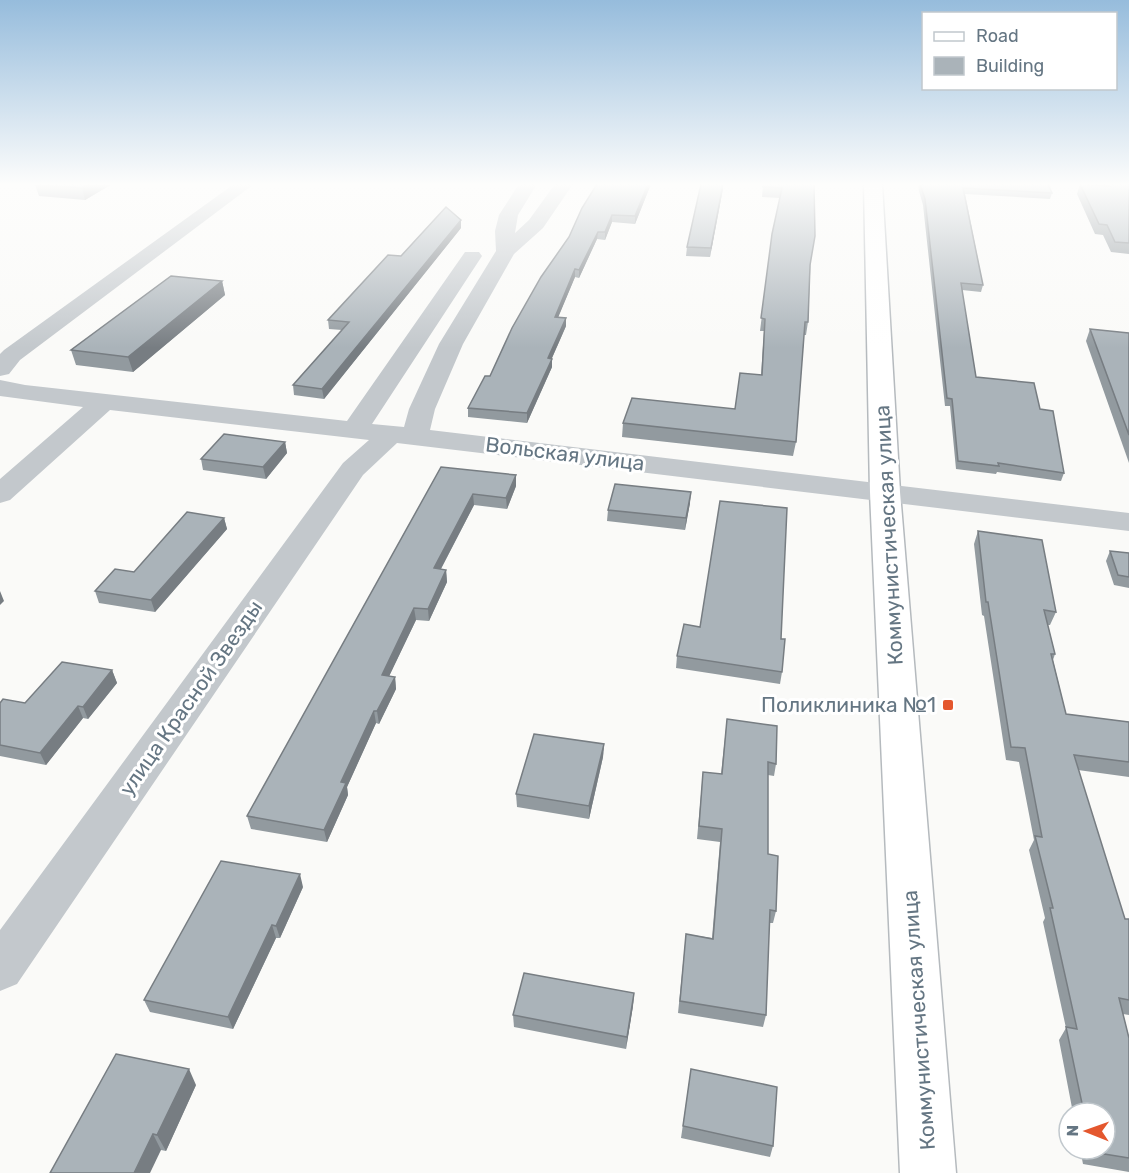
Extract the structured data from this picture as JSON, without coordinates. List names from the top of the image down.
{
  "streets": {
    "main road": ["Коммунистическая улица"],
    "street": ["Вольская улица", "улица Красной Звезды"]
  },
  "crossings": [
    ["Вольская улица", "Коммунистическая улица"],
    ["Вольская улица", "улица Красной Звезды"]
  ],
  "places": {
    "transit": ["Поликлиника №1"]
  },
  "legend": ["Road", "Building"],
  "north": "left"
}
